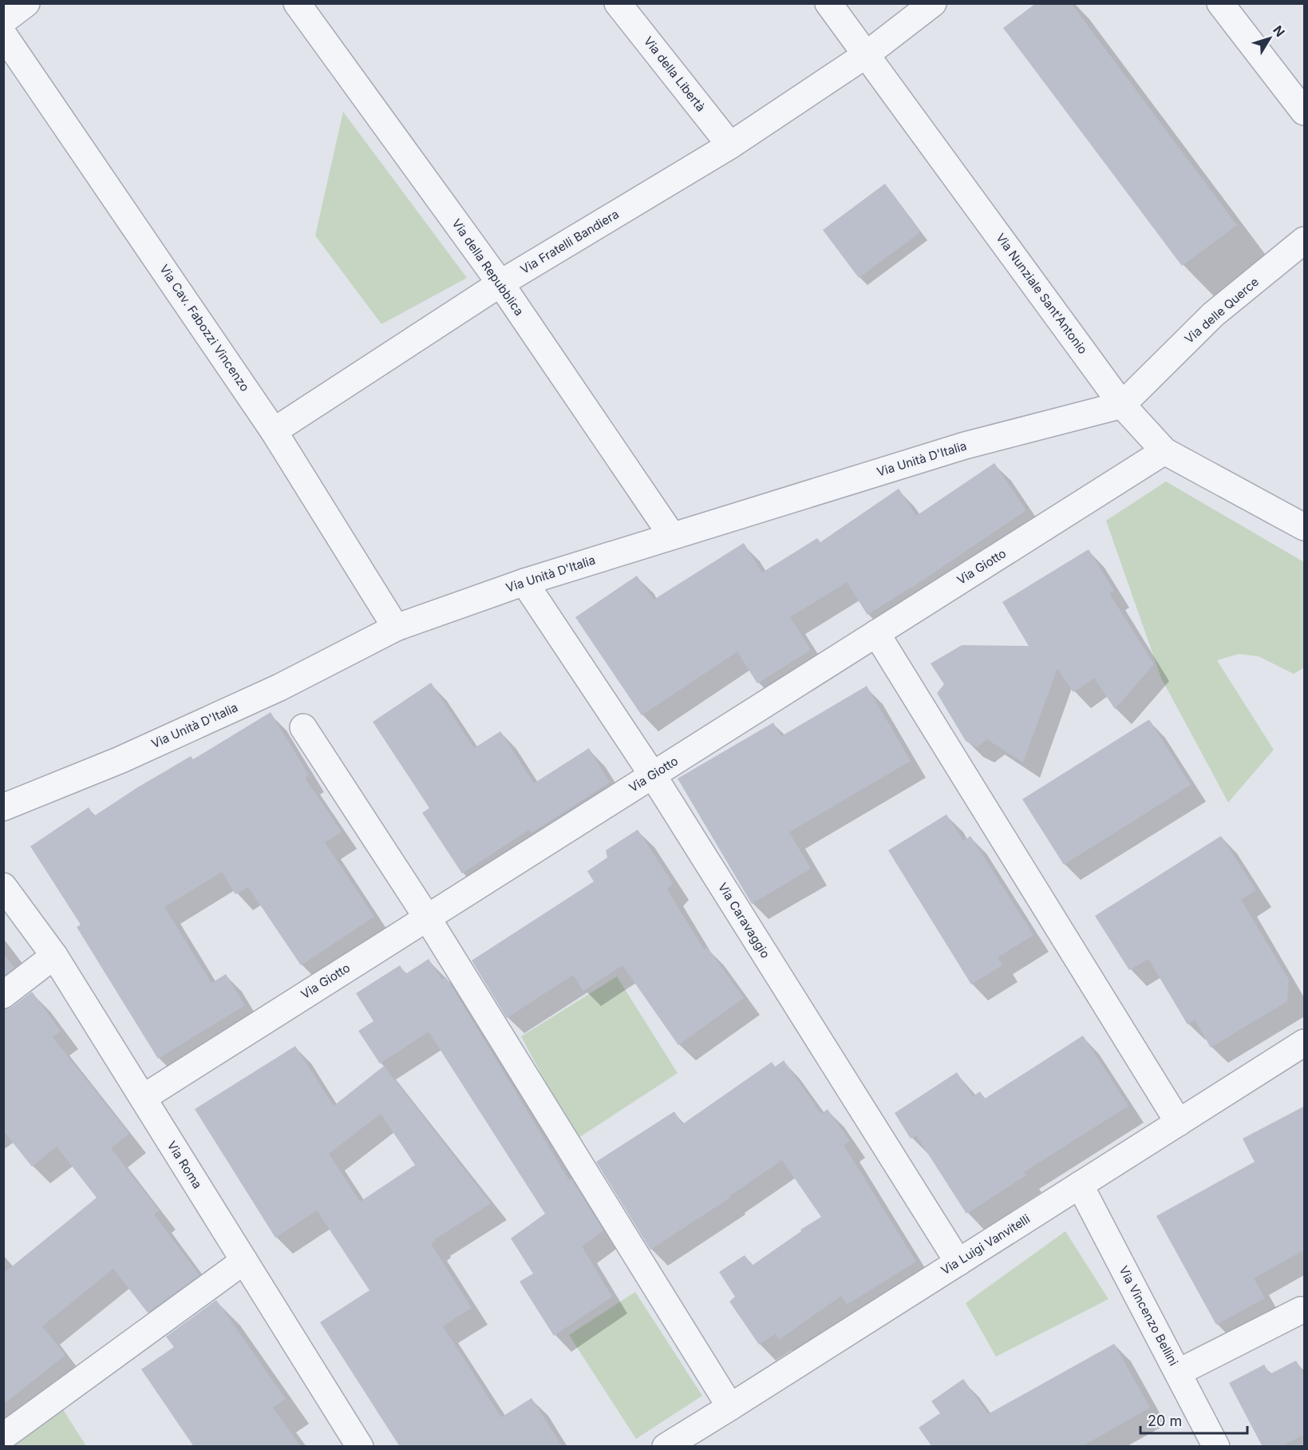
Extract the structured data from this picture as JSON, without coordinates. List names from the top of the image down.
{
  "streets": {
    "street": [
      "Via della Libertà",
      "Via Fratelli Bandiera",
      "Via della Repubblica",
      "Via Nunziale Sant'Antonio",
      "Via delle Querce",
      "Via Cav. Fabozzi Vincenzo",
      "Via Unità D'Italia",
      "Via Giotto",
      "Via Caravaggio",
      "Via Roma",
      "Via Luigi Vanvitelli",
      "Via Vincenzo Bellini"
    ]
  },
  "crossings": [
    ["Via della Libertà", "Via Fratelli Bandiera"],
    ["Via Fratelli Bandiera", "Via della Repubblica"],
    ["Via Fratelli Bandiera", "Via Nunziale Sant'Antonio"],
    ["Via Fratelli Bandiera", "Via Cav. Fabozzi Vincenzo"],
    ["Via della Repubblica", "Via Unità D'Italia"],
    ["Via Nunziale Sant'Antonio", "Via delle Querce"],
    ["Via Nunziale Sant'Antonio", "Via Unità D'Italia"],
    ["Via Nunziale Sant'Antonio", "Via Giotto"],
    ["Via delle Querce", "Via Unità D'Italia"],
    ["Via Cav. Fabozzi Vincenzo", "Via Unità D'Italia"],
    ["Via Unità D'Italia", "Via Caravaggio"],
    ["Via Giotto", "Via Caravaggio"],
    ["Via Giotto", "Via Roma"],
    ["Via Caravaggio", "Via Luigi Vanvitelli"],
    ["Via Luigi Vanvitelli", "Via Vincenzo Bellini"]
  ],
  "scale_bar": "20 m",
  "north": "top right"
}
